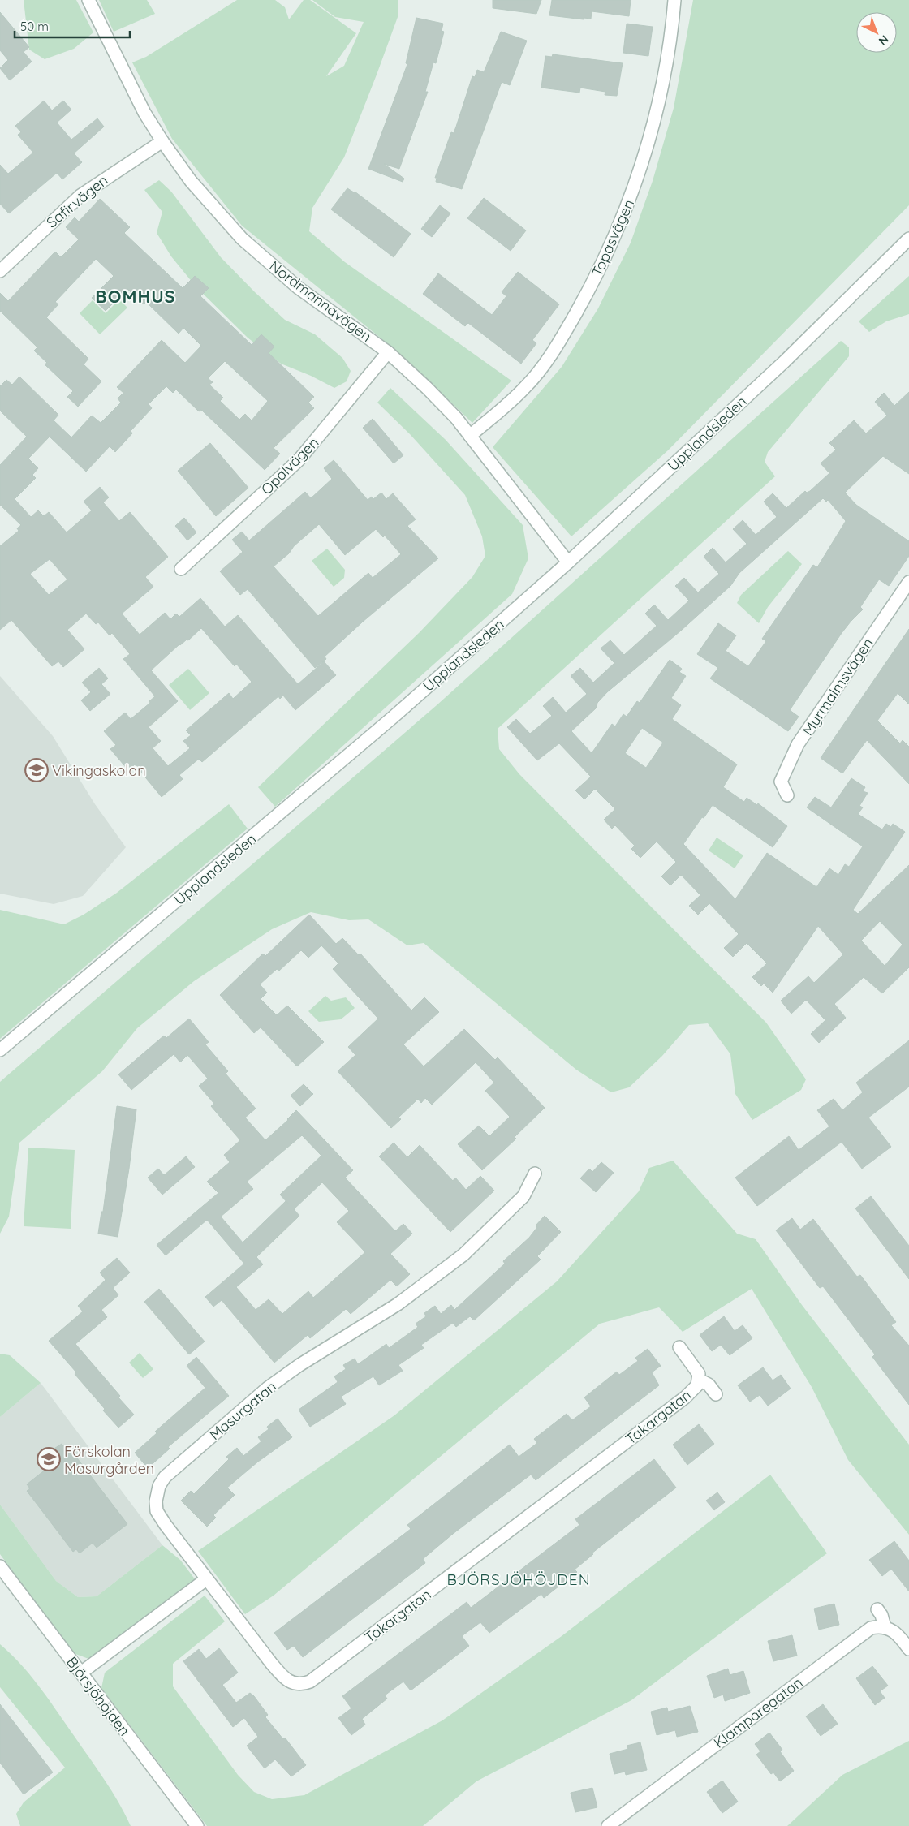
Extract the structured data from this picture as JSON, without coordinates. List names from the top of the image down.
{
  "streets": {
    "street": [
      "Safirvägen",
      "Topasvägen",
      "Nordmannavägen",
      "Upplandsleden",
      "Opalvägen",
      "Myrmalmsvägen",
      "Masurgatan",
      "Takargatan",
      "Björsjöhöjden",
      "Klamparegatan"
    ]
  },
  "crossings": [
    ["Safirvägen", "Nordmannavägen"],
    ["Topasvägen", "Nordmannavägen"],
    ["Nordmannavägen", "Upplandsleden"],
    ["Nordmannavägen", "Opalvägen"],
    ["Masurgatan", "Takargatan"]
  ],
  "districts": ["BOMHUS", "BJÖRSJÖHÖJDEN"],
  "places": {
    "school or university": ["Vikingaskolan", "Förskolan Masurgården"]
  },
  "scale_bar": "50 m",
  "north": "bottom right"
}
